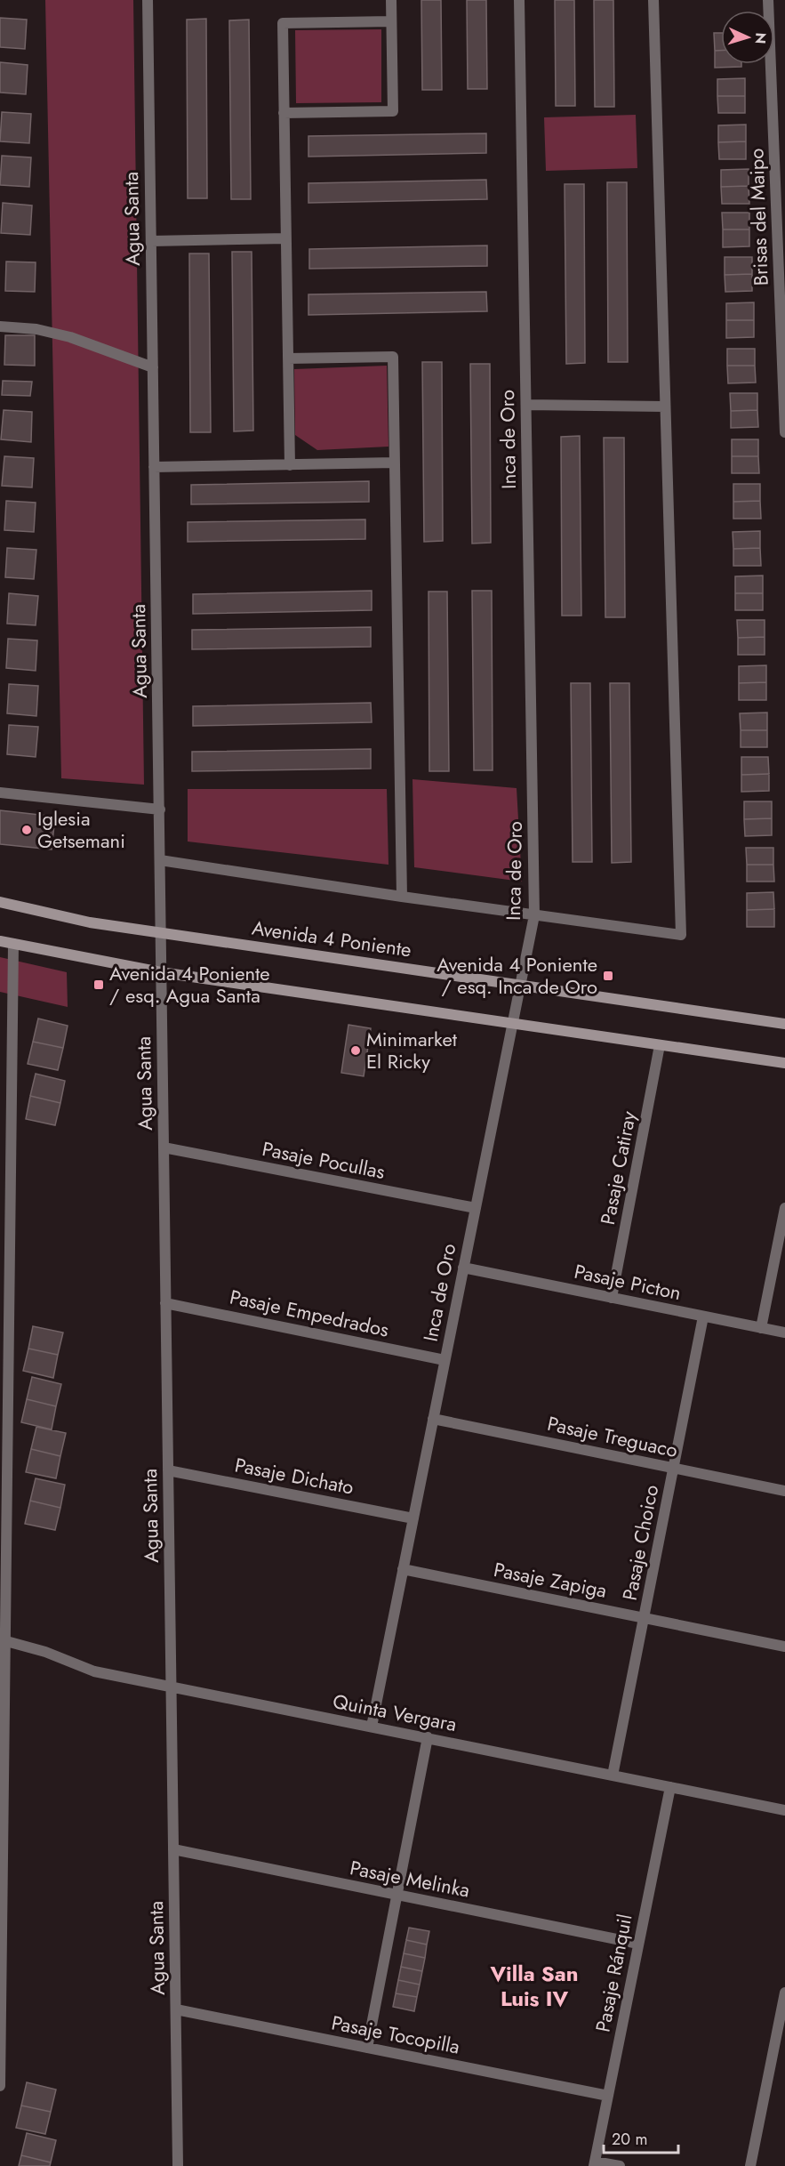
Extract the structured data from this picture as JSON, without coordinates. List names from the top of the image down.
{
  "streets": {
    "street": [
      "Brisas del Maipo",
      "Agua Santa",
      "Inca de Oro",
      "Avenida 4 Poniente",
      "Pasaje Pocullas",
      "Pasaje Catiray",
      "Pasaje Picton",
      "Pasaje Empedrados",
      "Pasaje Treguaco",
      "Pasaje Dichato",
      "Pasaje Choico",
      "Pasaje Zapiga",
      "Quinta Vergara",
      "Pasaje Melinka",
      "Pasaje Ránquil",
      "Pasaje Tocopilla"
    ]
  },
  "crossings": [
    ["Agua Santa", "Avenida 4 Poniente"],
    ["Agua Santa", "Pasaje Pocullas"],
    ["Agua Santa", "Pasaje Empedrados"],
    ["Agua Santa", "Pasaje Dichato"],
    ["Agua Santa", "Quinta Vergara"],
    ["Agua Santa", "Pasaje Melinka"],
    ["Agua Santa", "Pasaje Tocopilla"],
    ["Inca de Oro", "Avenida 4 Poniente"],
    ["Inca de Oro", "Pasaje Pocullas"],
    ["Inca de Oro", "Pasaje Picton"],
    ["Inca de Oro", "Pasaje Empedrados"],
    ["Inca de Oro", "Pasaje Treguaco"],
    ["Inca de Oro", "Pasaje Dichato"],
    ["Inca de Oro", "Pasaje Zapiga"],
    ["Inca de Oro", "Quinta Vergara"],
    ["Pasaje Catiray", "Pasaje Picton"],
    ["Pasaje Picton", "Pasaje Choico"],
    ["Pasaje Treguaco", "Pasaje Choico"],
    ["Pasaje Choico", "Pasaje Zapiga"],
    ["Pasaje Choico", "Quinta Vergara"],
    ["Quinta Vergara", "Pasaje Ránquil"],
    ["Pasaje Melinka", "Pasaje Ránquil"],
    ["Pasaje Ránquil", "Pasaje Tocopilla"]
  ],
  "districts": ["Villa San Luis IV"],
  "places": {
    "other": ["Iglesia Getsemani", "Minimarket El Ricky"],
    "transit": ["Avenida 4 Poniente / esq. Inca de Oro", "Avenida 4 Poniente / esq. Agua Santa"]
  },
  "scale_bar": "20 m",
  "north": "right"
}
